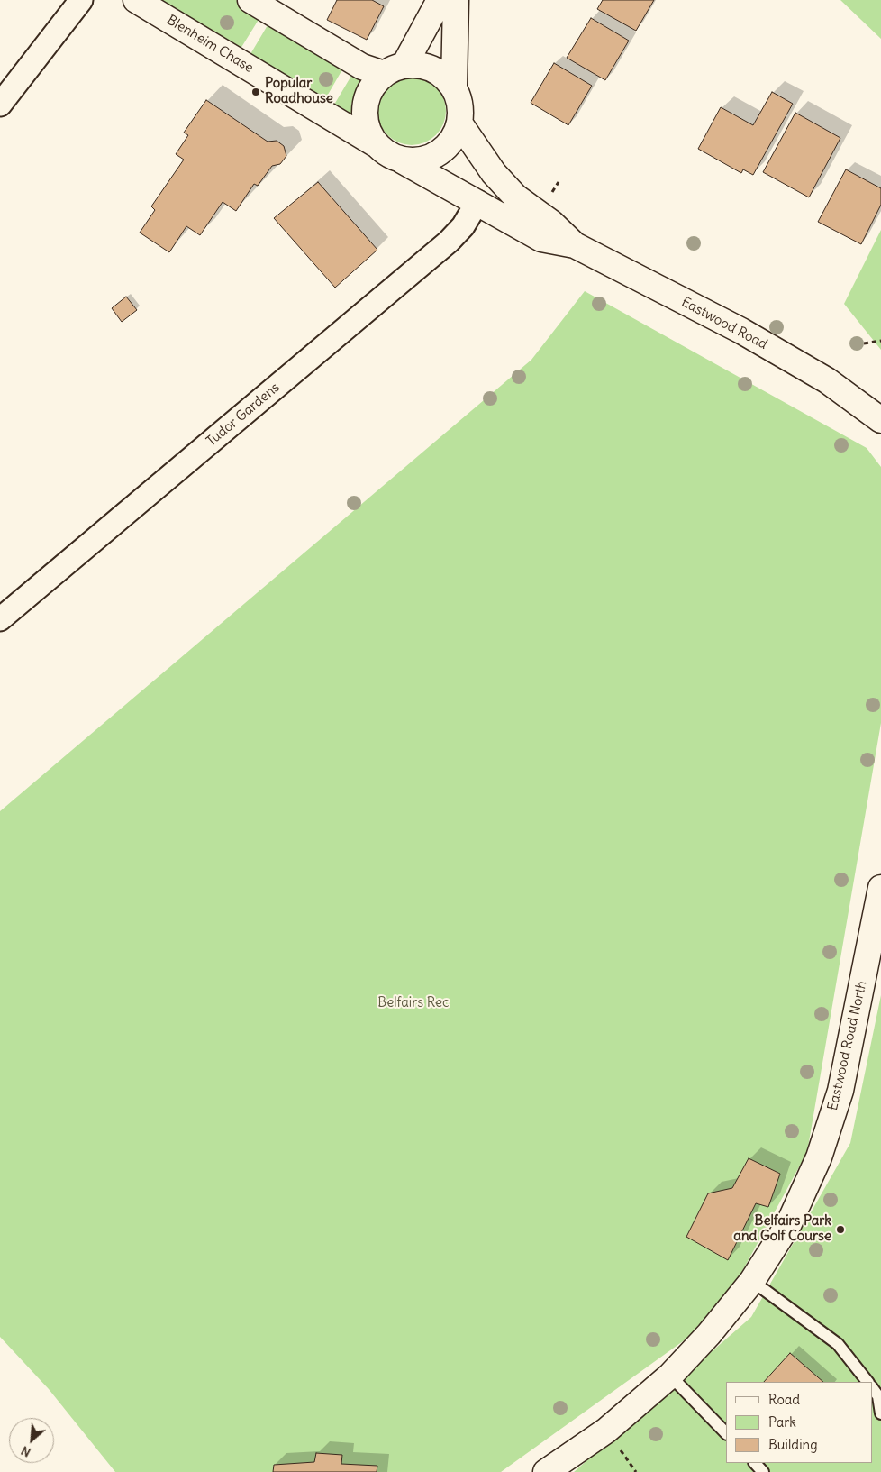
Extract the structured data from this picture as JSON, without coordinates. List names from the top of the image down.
{
  "streets": {
    "street": [
      "Blenheim Chase",
      "Eastwood Road",
      "Tudor Gardens",
      "Eastwood Road North"
    ]
  },
  "crossings": [
    ["Blenheim Chase", "Eastwood Road"],
    ["Eastwood Road", "Tudor Gardens"]
  ],
  "parks": ["Belfairs Rec"],
  "places": ["Popular Roadhouse", "Belfairs Park and Golf Course"],
  "legend": ["Road", "Park", "Building"],
  "north": "bottom left"
}
